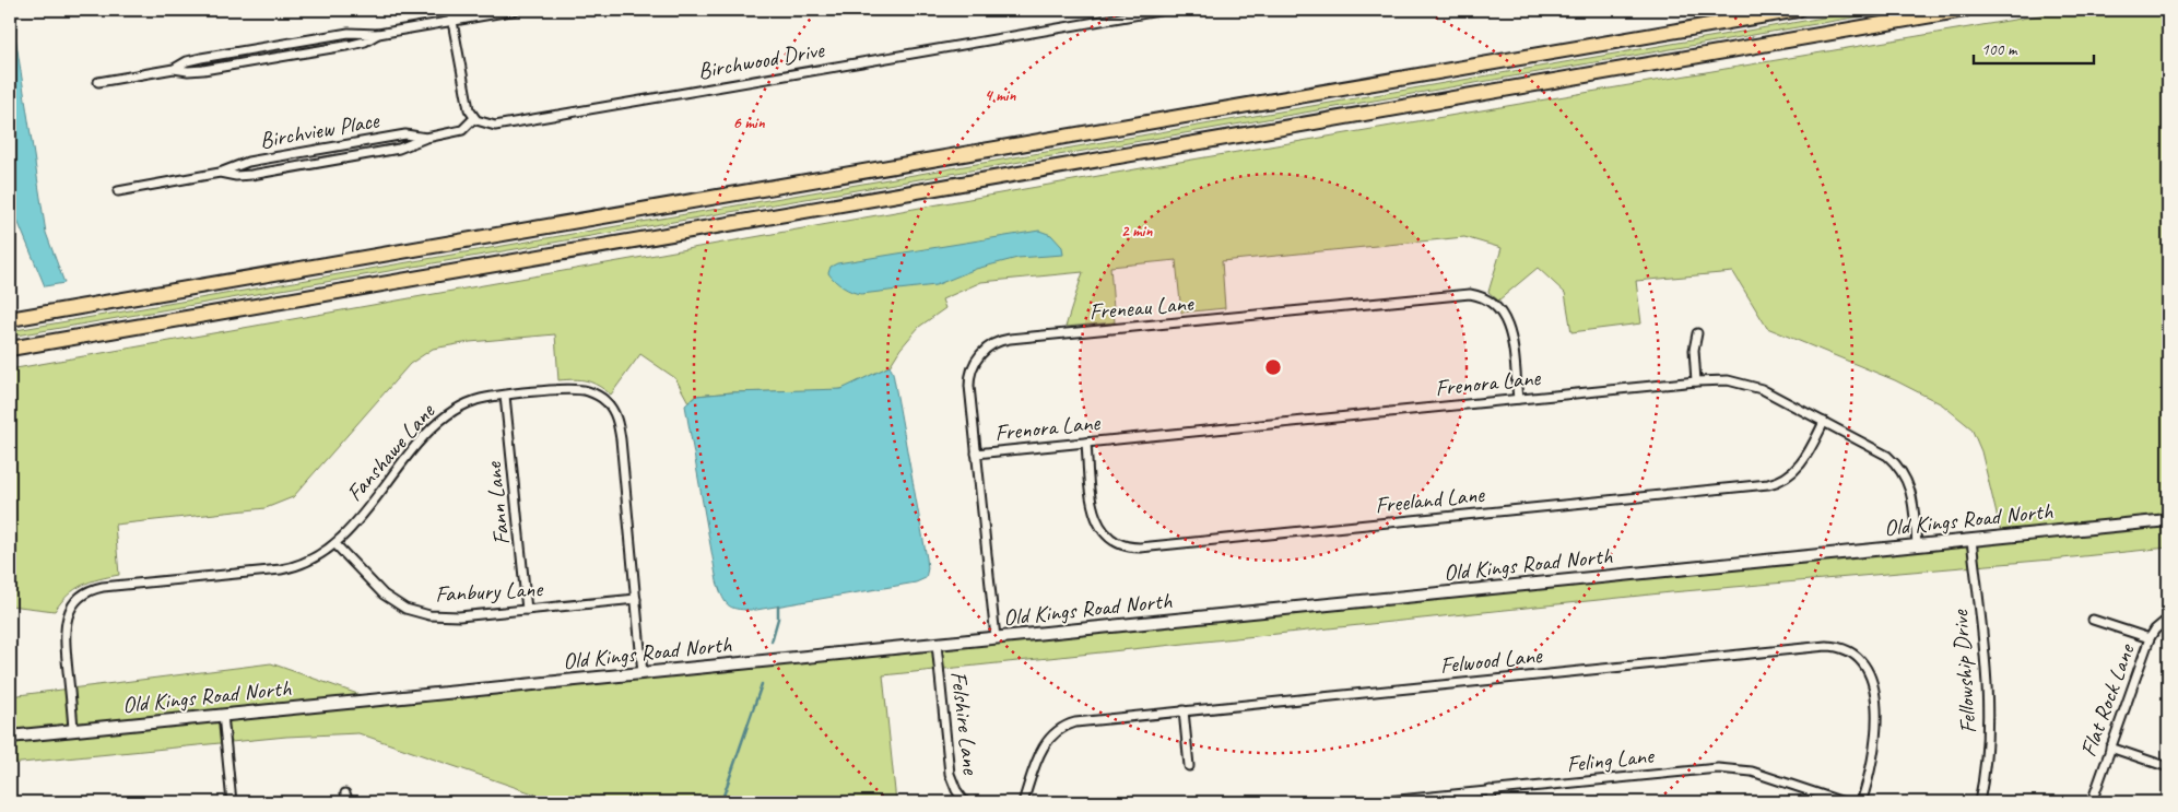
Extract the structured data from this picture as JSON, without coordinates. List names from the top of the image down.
{
  "streets": {
    "street": [
      "Birchwood Drive",
      "Birchview Place",
      "Freneau Lane",
      "Frenora Lane",
      "Fanshawe Lane",
      "Freeland Lane",
      "Fann Lane",
      "Old Kings Road North",
      "Fanbury Lane",
      "Felwood Lane",
      "Fellowship Drive",
      "Flat Rock Lane",
      "Felshire Lane",
      "Feling Lane"
    ]
  },
  "crossings": [
    ["Birchwood Drive", "Birchview Place"],
    ["Freneau Lane", "Frenora Lane"],
    ["Freneau Lane", "Old Kings Road North"],
    ["Frenora Lane", "Freeland Lane"],
    ["Frenora Lane", "Old Kings Road North"],
    ["Fanshawe Lane", "Fann Lane"],
    ["Fanshawe Lane", "Old Kings Road North"],
    ["Fanshawe Lane", "Fanbury Lane"],
    ["Fann Lane", "Fanbury Lane"],
    ["Old Kings Road North", "Fellowship Drive"],
    ["Old Kings Road North", "Felshire Lane"]
  ],
  "scale_bar": "100 m",
  "rings": ["4 min", "6 min", "2 min"]
}
